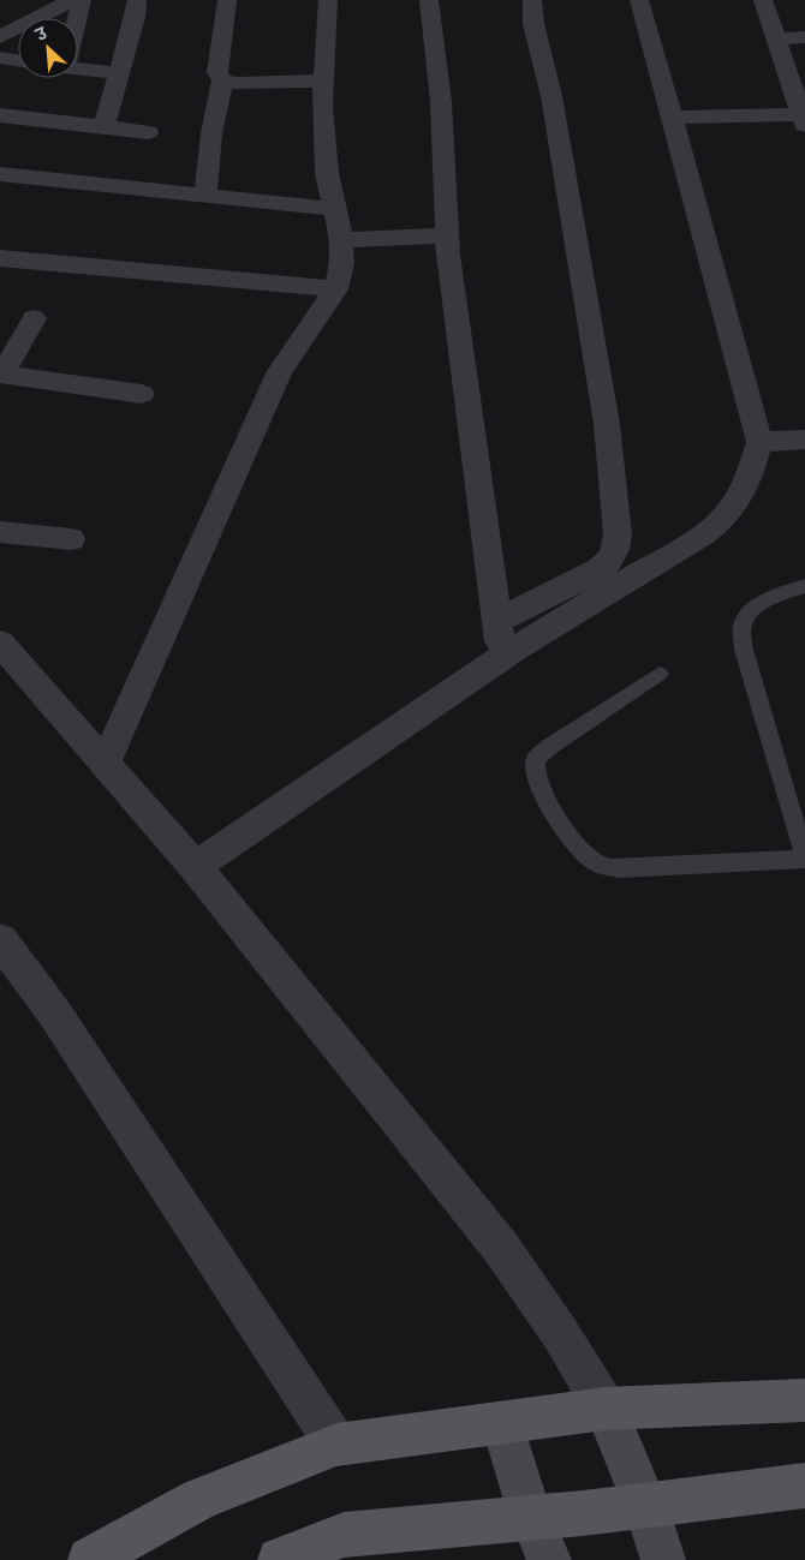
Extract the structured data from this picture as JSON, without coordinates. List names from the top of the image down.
{
  "north": "top left"
}
